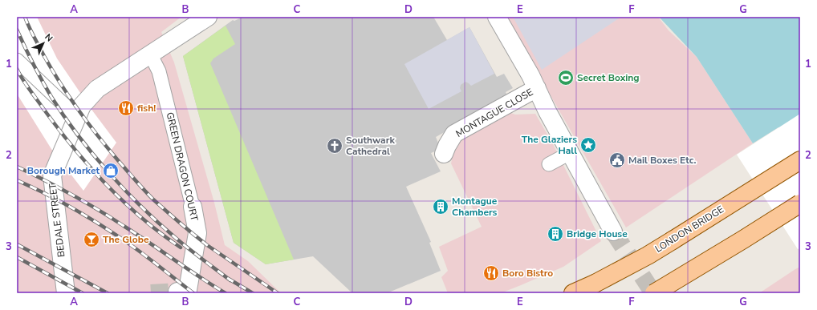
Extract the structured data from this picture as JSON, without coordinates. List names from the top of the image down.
{
  "streets": {
    "main road": ["LONDON BRIDGE"],
    "street": ["MONTAGUE CLOSE", "GREEN DRAGON COURT", "BEDALE STREET"]
  },
  "crossings": [
    ["GREEN DRAGON COURT", "BEDALE STREET"]
  ],
  "places": {
    "sports": ["Secret Boxing"],
    "restaurant": ["fish!", "Boro Bistro"],
    "place": ["The Glaziers Hall"],
    "church": ["Southwark Cathedral"],
    "public building": ["Mail Boxes Etc."],
    "shop": ["Borough Market"],
    "building": ["Montague Chambers", "Bridge House"],
    "bar": ["The Globe"]
  },
  "north": "top right",
  "grid": {
    "columns": [
      "A",
      "B",
      "C",
      "D",
      "E",
      "F",
      "G"
    ],
    "rows": ["1", "2", "3"]
  }
}
